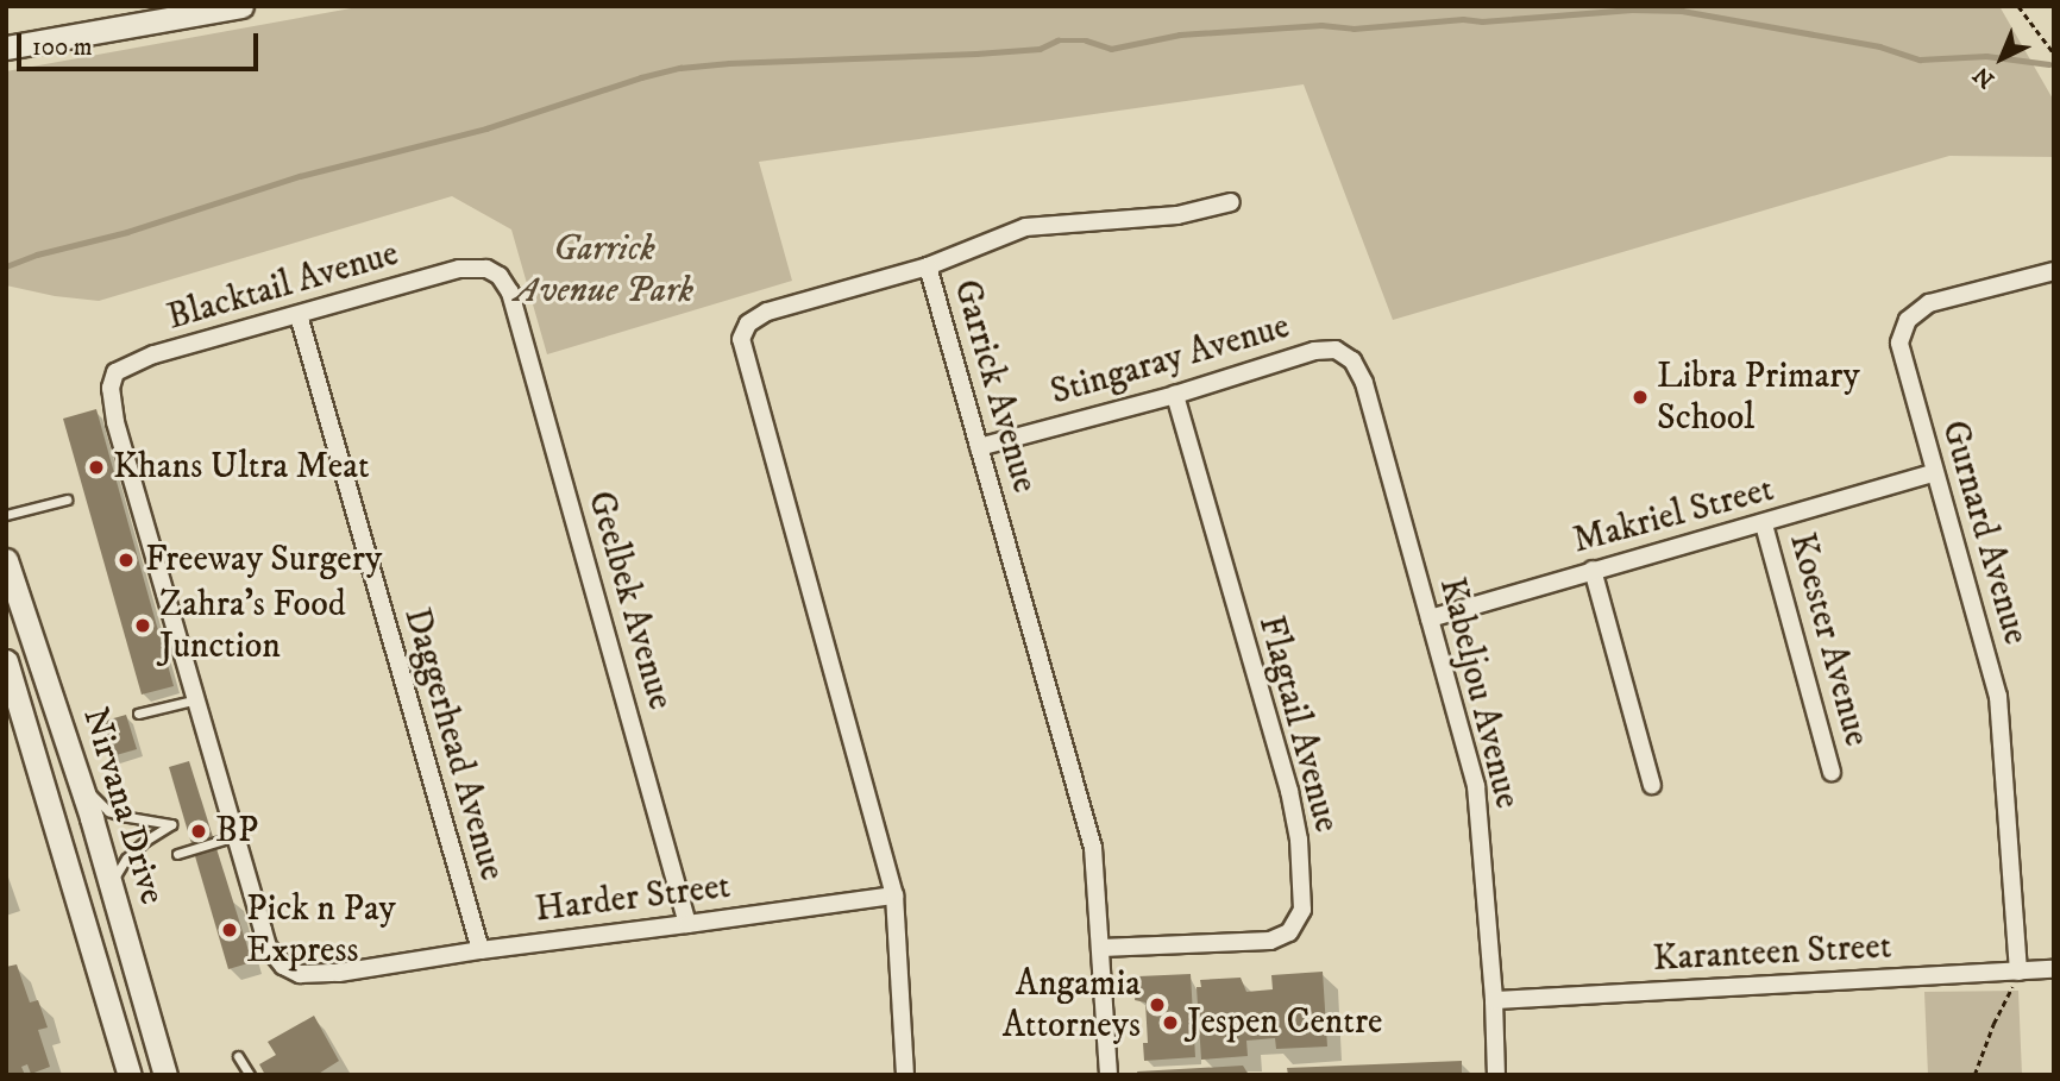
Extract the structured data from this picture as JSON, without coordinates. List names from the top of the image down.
{
  "streets": {
    "main road": ["Nirvana Drive"],
    "street": [
      "Blacktail Avenue",
      "Stingaray Avenue",
      "Garrick Avenue",
      "Makriel Street",
      "Gurnard Avenue",
      "Geelbek Avenue",
      "Koester Avenue",
      "Kabeljou Avenue",
      "Flagtail Avenue",
      "Daggerhead Avenue",
      "Harder Street",
      "Karanteen Street"
    ]
  },
  "crossings": [
    ["Blacktail Avenue", "Geelbek Avenue"],
    ["Blacktail Avenue", "Daggerhead Avenue"],
    ["Blacktail Avenue", "Harder Street"],
    ["Stingaray Avenue", "Garrick Avenue"],
    ["Stingaray Avenue", "Kabeljou Avenue"],
    ["Stingaray Avenue", "Flagtail Avenue"],
    ["Garrick Avenue", "Flagtail Avenue"],
    ["Garrick Avenue", "Harder Street"],
    ["Makriel Street", "Gurnard Avenue"],
    ["Makriel Street", "Koester Avenue"],
    ["Makriel Street", "Kabeljou Avenue"],
    ["Gurnard Avenue", "Karanteen Street"],
    ["Geelbek Avenue", "Harder Street"],
    ["Kabeljou Avenue", "Karanteen Street"],
    ["Daggerhead Avenue", "Harder Street"]
  ],
  "parks": ["Garrick Avenue Park"],
  "places": [
    "Libra Primary School",
    "Khans Ultra Meat",
    "Freeway Surgery",
    "Zahra's Food Junction",
    "BP",
    "Pick n Pay Express",
    "Angamia Attorneys",
    "Jespen Centre"
  ],
  "scale_bar": "100 m",
  "north": "bottom left"
}
